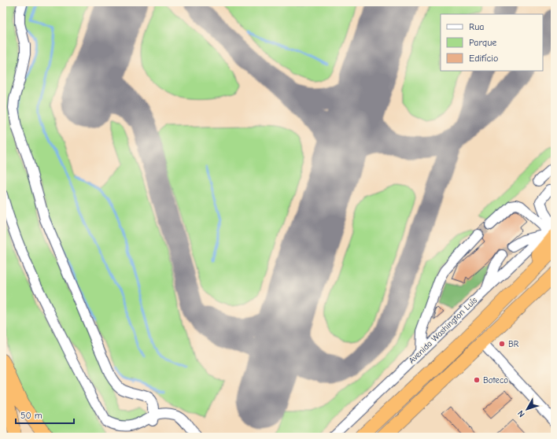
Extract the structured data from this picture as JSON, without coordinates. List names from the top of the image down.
{
  "streets": {
    "street": ["Avenida Washington Luís"]
  },
  "places": ["BR", "Boteco"],
  "legend": ["Rua", "Parque", "Edifício"],
  "scale_bar": "50 m",
  "north": "bottom left"
}
